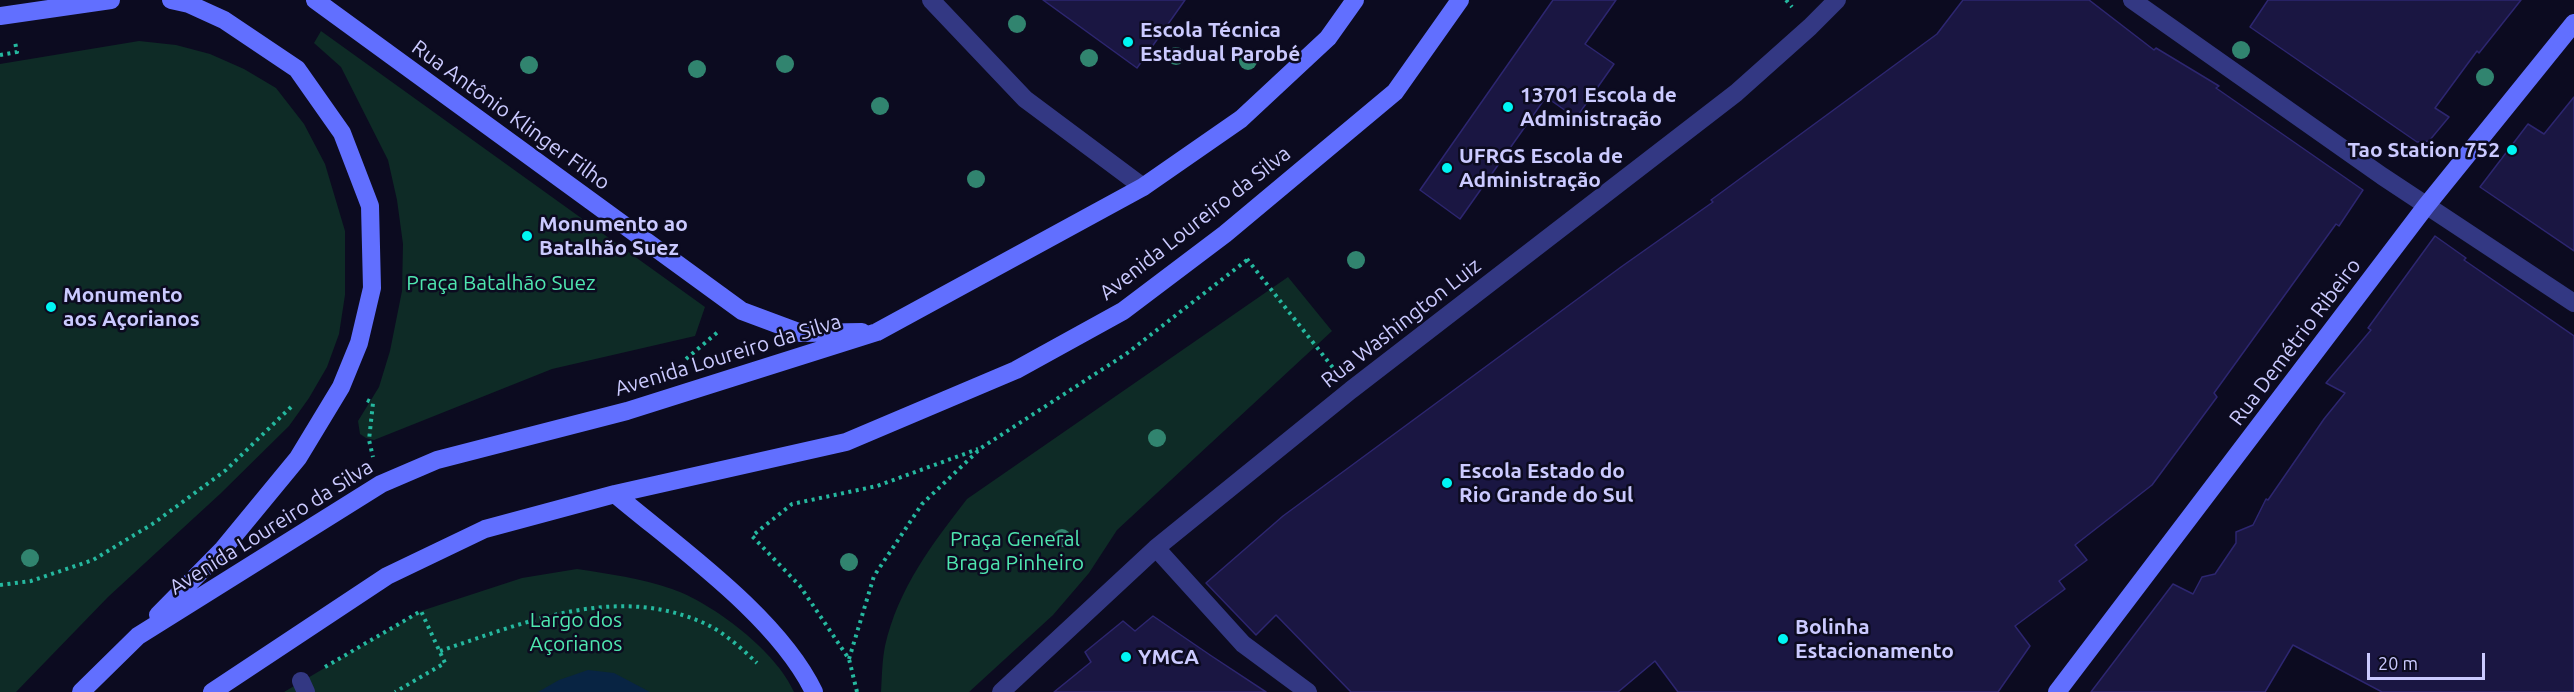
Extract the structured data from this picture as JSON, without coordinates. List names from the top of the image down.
{
  "streets": {
    "main road": ["Rua Antônio Klinger Filho", "Avenida Loureiro da Silva", "Rua Demétrio Ribeiro"],
    "street": ["Rua Washington Luiz"]
  },
  "crossings": [
    ["Rua Antônio Klinger Filho", "Avenida Loureiro da Silva"]
  ],
  "parks": ["Praça Batalhão Suez", "Praça General Braga Pinheiro", "Largo dos Açorianos"],
  "places": [
    "Escola Técnica Estadual Parobé",
    "13701 Escola de Administração",
    "Tao Station 752",
    "UFRGS Escola de Administração",
    "Monumento ao Batalhão Suez",
    "Monumento aos Açorianos",
    "Escola Estado do Rio Grande do Sul",
    "Bolinha Estacionamento",
    "YMCA"
  ],
  "scale_bar": "20 m"
}
